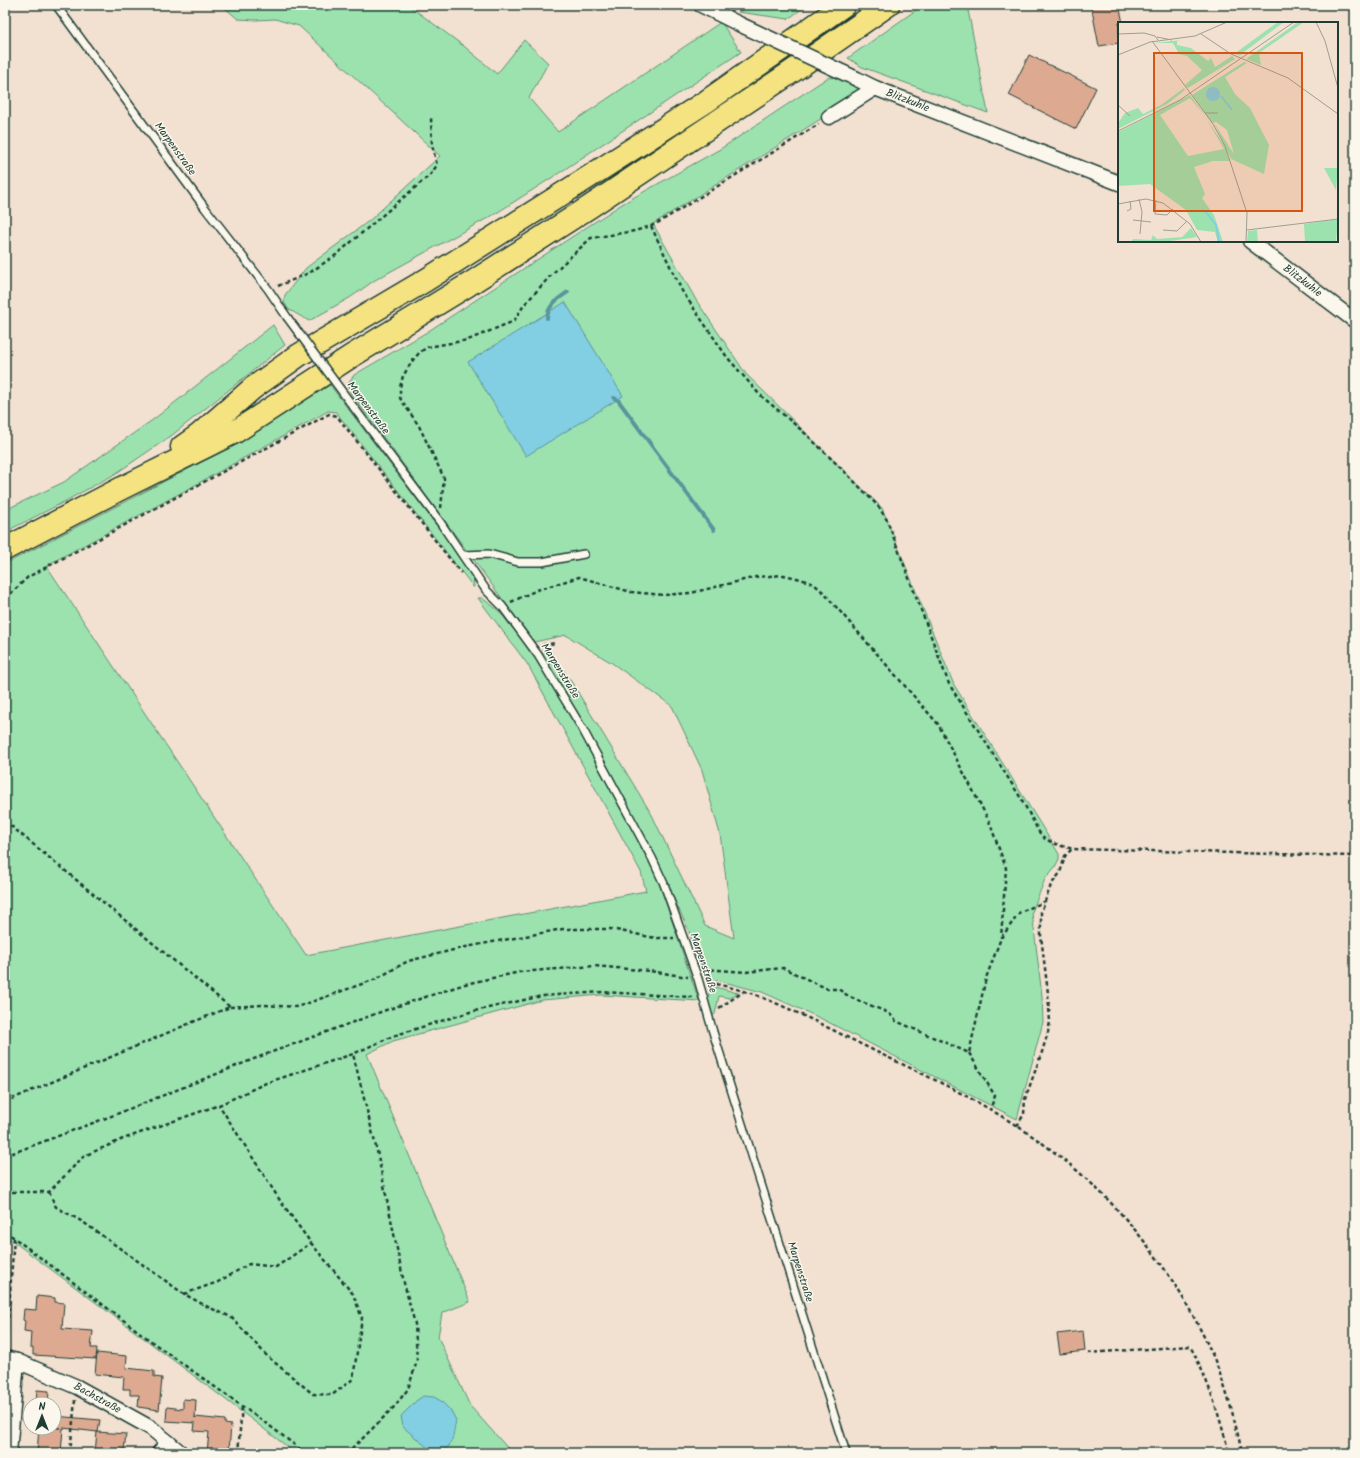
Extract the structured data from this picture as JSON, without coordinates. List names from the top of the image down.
{
  "streets": {
    "street": ["Blitzkuhle", "Bachstraße"],
    "lane": ["Marpenstraße"]
  },
  "north": "top"
}
